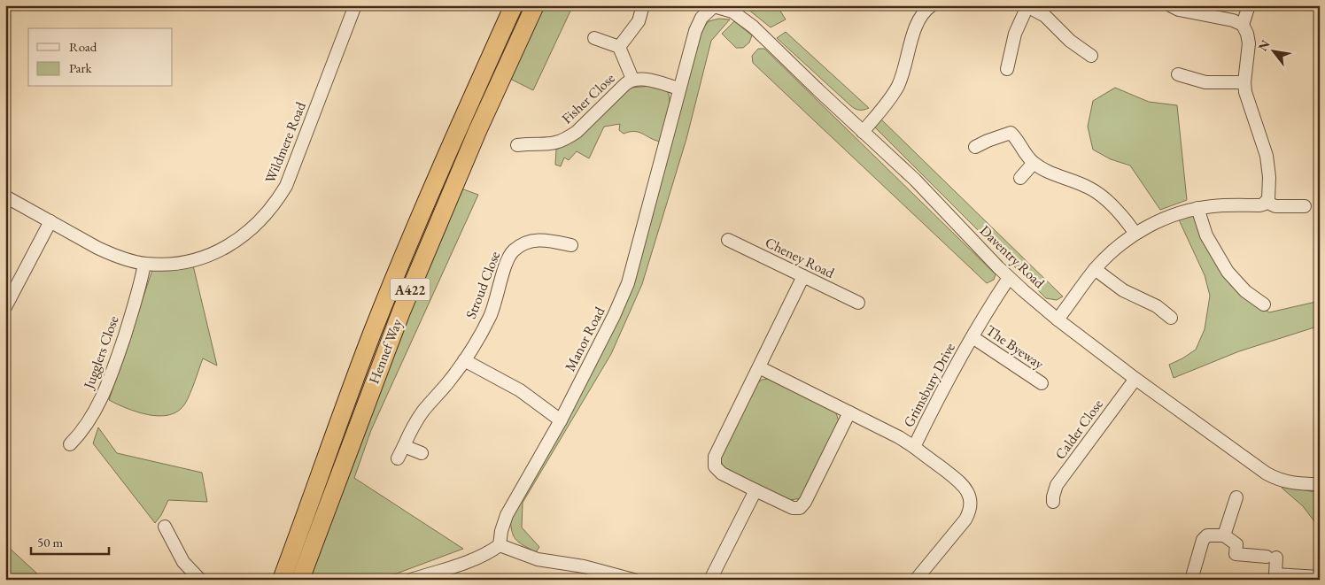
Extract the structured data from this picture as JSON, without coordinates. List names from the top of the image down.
{
  "streets": {
    "highway": ["A422", "Hennef Way"],
    "street": [
      "Fisher Close",
      "Wildmere Road",
      "Daventry Road",
      "Cheney Road",
      "Stroud Close",
      "Manor Road",
      "The Byeway",
      "Jugglers Close",
      "Grimsbury Drive",
      "Calder Close"
    ]
  },
  "crossings": [
    ["Fisher Close", "Manor Road"],
    ["Wildmere Road", "Jugglers Close"],
    ["Daventry Road", "Manor Road"],
    ["Daventry Road", "Grimsbury Drive"],
    ["Daventry Road", "Calder Close"],
    ["The Byeway", "Grimsbury Drive"]
  ],
  "legend": ["Road", "Park"],
  "scale_bar": "50 m",
  "north": "top left"
}
